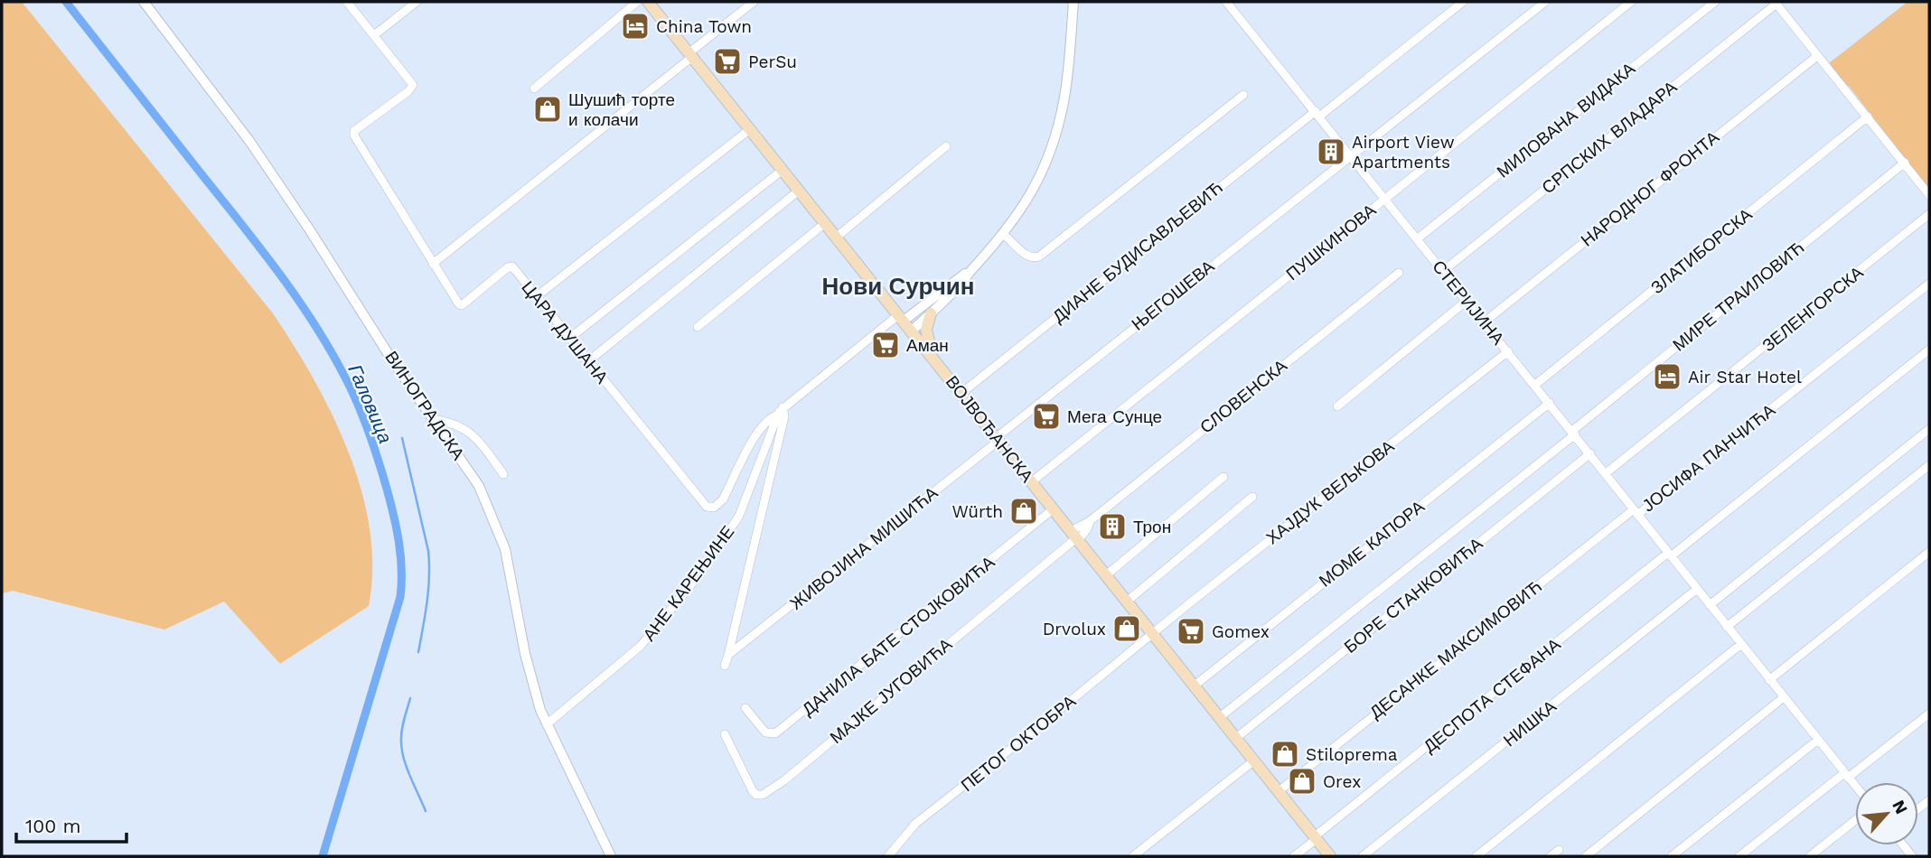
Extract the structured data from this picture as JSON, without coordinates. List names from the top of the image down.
{
  "streets": {
    "main road": ["ВОЈВОЂАНСКА"],
    "street": [
      "МИЛОВАНА ВИДАКА",
      "СРПСКИХ ВЛАДАРА",
      "НАРОДНОГ ФРОНТА",
      "ПУШКИНОВА",
      "ЗЛАТИБОРСКА",
      "ДИАНЕ БУДИСАВЉЕВИЋ",
      "ЊЕГОШЕВА",
      "МИРЕ ТРАИЛОВИЋ",
      "СТЕРИЈИНА",
      "ЗЕЛЕНГОРСКА",
      "ЦАРА ДУШАНА",
      "СЛОВЕНСКА",
      "ВИНОГРАДСКА",
      "ЈОСИФА ПАНЧИЋА",
      "ХАЈДУК ВЕЉКОВА",
      "МОМЕ КАПОРА",
      "ЖИВОЈИНА МИШИЋА",
      "АНЕ КАРЕЊИНЕ",
      "БОРЕ СТАНКОВИЋА",
      "ДАНИЛА БАТЕ СТОЈКОВИЋА",
      "ДЕСАНКЕ МАКСИМОВИЋ",
      "МАЈКЕ ЈУГОВИЋА",
      "ДЕСПОТА СТЕФАНА",
      "НИШКА",
      "ПЕТОГ ОКТОБРА"
    ]
  },
  "crossings": [
    ["МИЛОВАНА ВИДАКА", "СТЕРИЈИНА"],
    ["СРПСКИХ ВЛАДАРА", "СТЕРИЈИНА"],
    ["НАРОДНОГ ФРОНТА", "СТЕРИЈИНА"],
    ["ПУШКИНОВА", "СТЕРИЈИНА"],
    ["ПУШКИНОВА", "ВОЈВОЂАНСКА"],
    ["ЗЛАТИБОРСКА", "СТЕРИЈИНА"],
    ["ДИАНЕ БУДИСАВЉЕВИЋ", "СТЕРИЈИНА"],
    ["ДИАНЕ БУДИСАВЉЕВИЋ", "ВОЈВОЂАНСКА"],
    ["ЊЕГОШЕВА", "СТЕРИЈИНА"],
    ["ЊЕГОШЕВА", "ВОЈВОЂАНСКА"],
    ["ЊЕГОШЕВА", "ЖИВОЈИНА МИШИЋА"],
    ["МИРЕ ТРАИЛОВИЋ", "СТЕРИЈИНА"],
    ["МИРЕ ТРАИЛОВИЋ", "ВОЈВОЂАНСКА"],
    ["СТЕРИЈИНА", "ЗЕЛЕНГОРСКА"],
    ["СТЕРИЈИНА", "ЈОСИФА ПАНЧИЋА"],
    ["СТЕРИЈИНА", "ХАЈДУК ВЕЉКОВА"],
    ["СТЕРИЈИНА", "МОМЕ КАПОРА"],
    ["СТЕРИЈИНА", "БОРЕ СТАНКОВИЋА"],
    ["СТЕРИЈИНА", "ДЕСАНКЕ МАКСИМОВИЋ"],
    ["СТЕРИЈИНА", "ДЕСПОТА СТЕФАНА"],
    ["СТЕРИЈИНА", "НИШКА"],
    ["ЦАРА ДУШАНА", "АНЕ КАРЕЊИНЕ"],
    ["СЛОВЕНСКА", "ВОЈВОЂАНСКА"],
    ["СЛОВЕНСКА", "МАЈКЕ ЈУГОВИЋА"],
    ["ВИНОГРАДСКА", "АНЕ КАРЕЊИНЕ"],
    ["ВОЈВОЂАНСКА", "ХАЈДУК ВЕЉКОВА"],
    ["ВОЈВОЂАНСКА", "МОМЕ КАПОРА"],
    ["ВОЈВОЂАНСКА", "ЖИВОЈИНА МИШИЋА"],
    ["ВОЈВОЂАНСКА", "АНЕ КАРЕЊИНЕ"],
    ["ВОЈВОЂАНСКА", "БОРЕ СТАНКОВИЋА"],
    ["ВОЈВОЂАНСКА", "ДАНИЛА БАТЕ СТОЈКОВИЋА"],
    ["ВОЈВОЂАНСКА", "ДЕСАНКЕ МАКСИМОВИЋ"],
    ["ВОЈВОЂАНСКА", "МАЈКЕ ЈУГОВИЋА"],
    ["ВОЈВОЂАНСКА", "ДЕСПОТА СТЕФАНА"],
    ["ВОЈВОЂАНСКА", "ПЕТОГ ОКТОБРА"],
    ["ЈОСИФА ПАНЧИЋА", "ДЕСАНКЕ МАКСИМОВИЋ"],
    ["ХАЈДУК ВЕЉКОВА", "ПЕТОГ ОКТОБРА"],
    ["ЖИВОЈИНА МИШИЋА", "АНЕ КАРЕЊИНЕ"]
  ],
  "districts": ["Нови Сурчин"],
  "water": ["Галовица"],
  "places": {
    "hotel": ["China Town", "Air Star Hotel"],
    "supermarket": [
      "PerSu",
      "Аман",
      "Мега Сунце",
      "Gomex"
    ],
    "shop": [
      "Шушић торте и колачи",
      "Würth",
      "Drvolux",
      "Stiloprema",
      "Orex"
    ],
    "building": ["Airport View Apartments", "Трон"]
  },
  "scale_bar": "100 m",
  "north": "top right"
}
